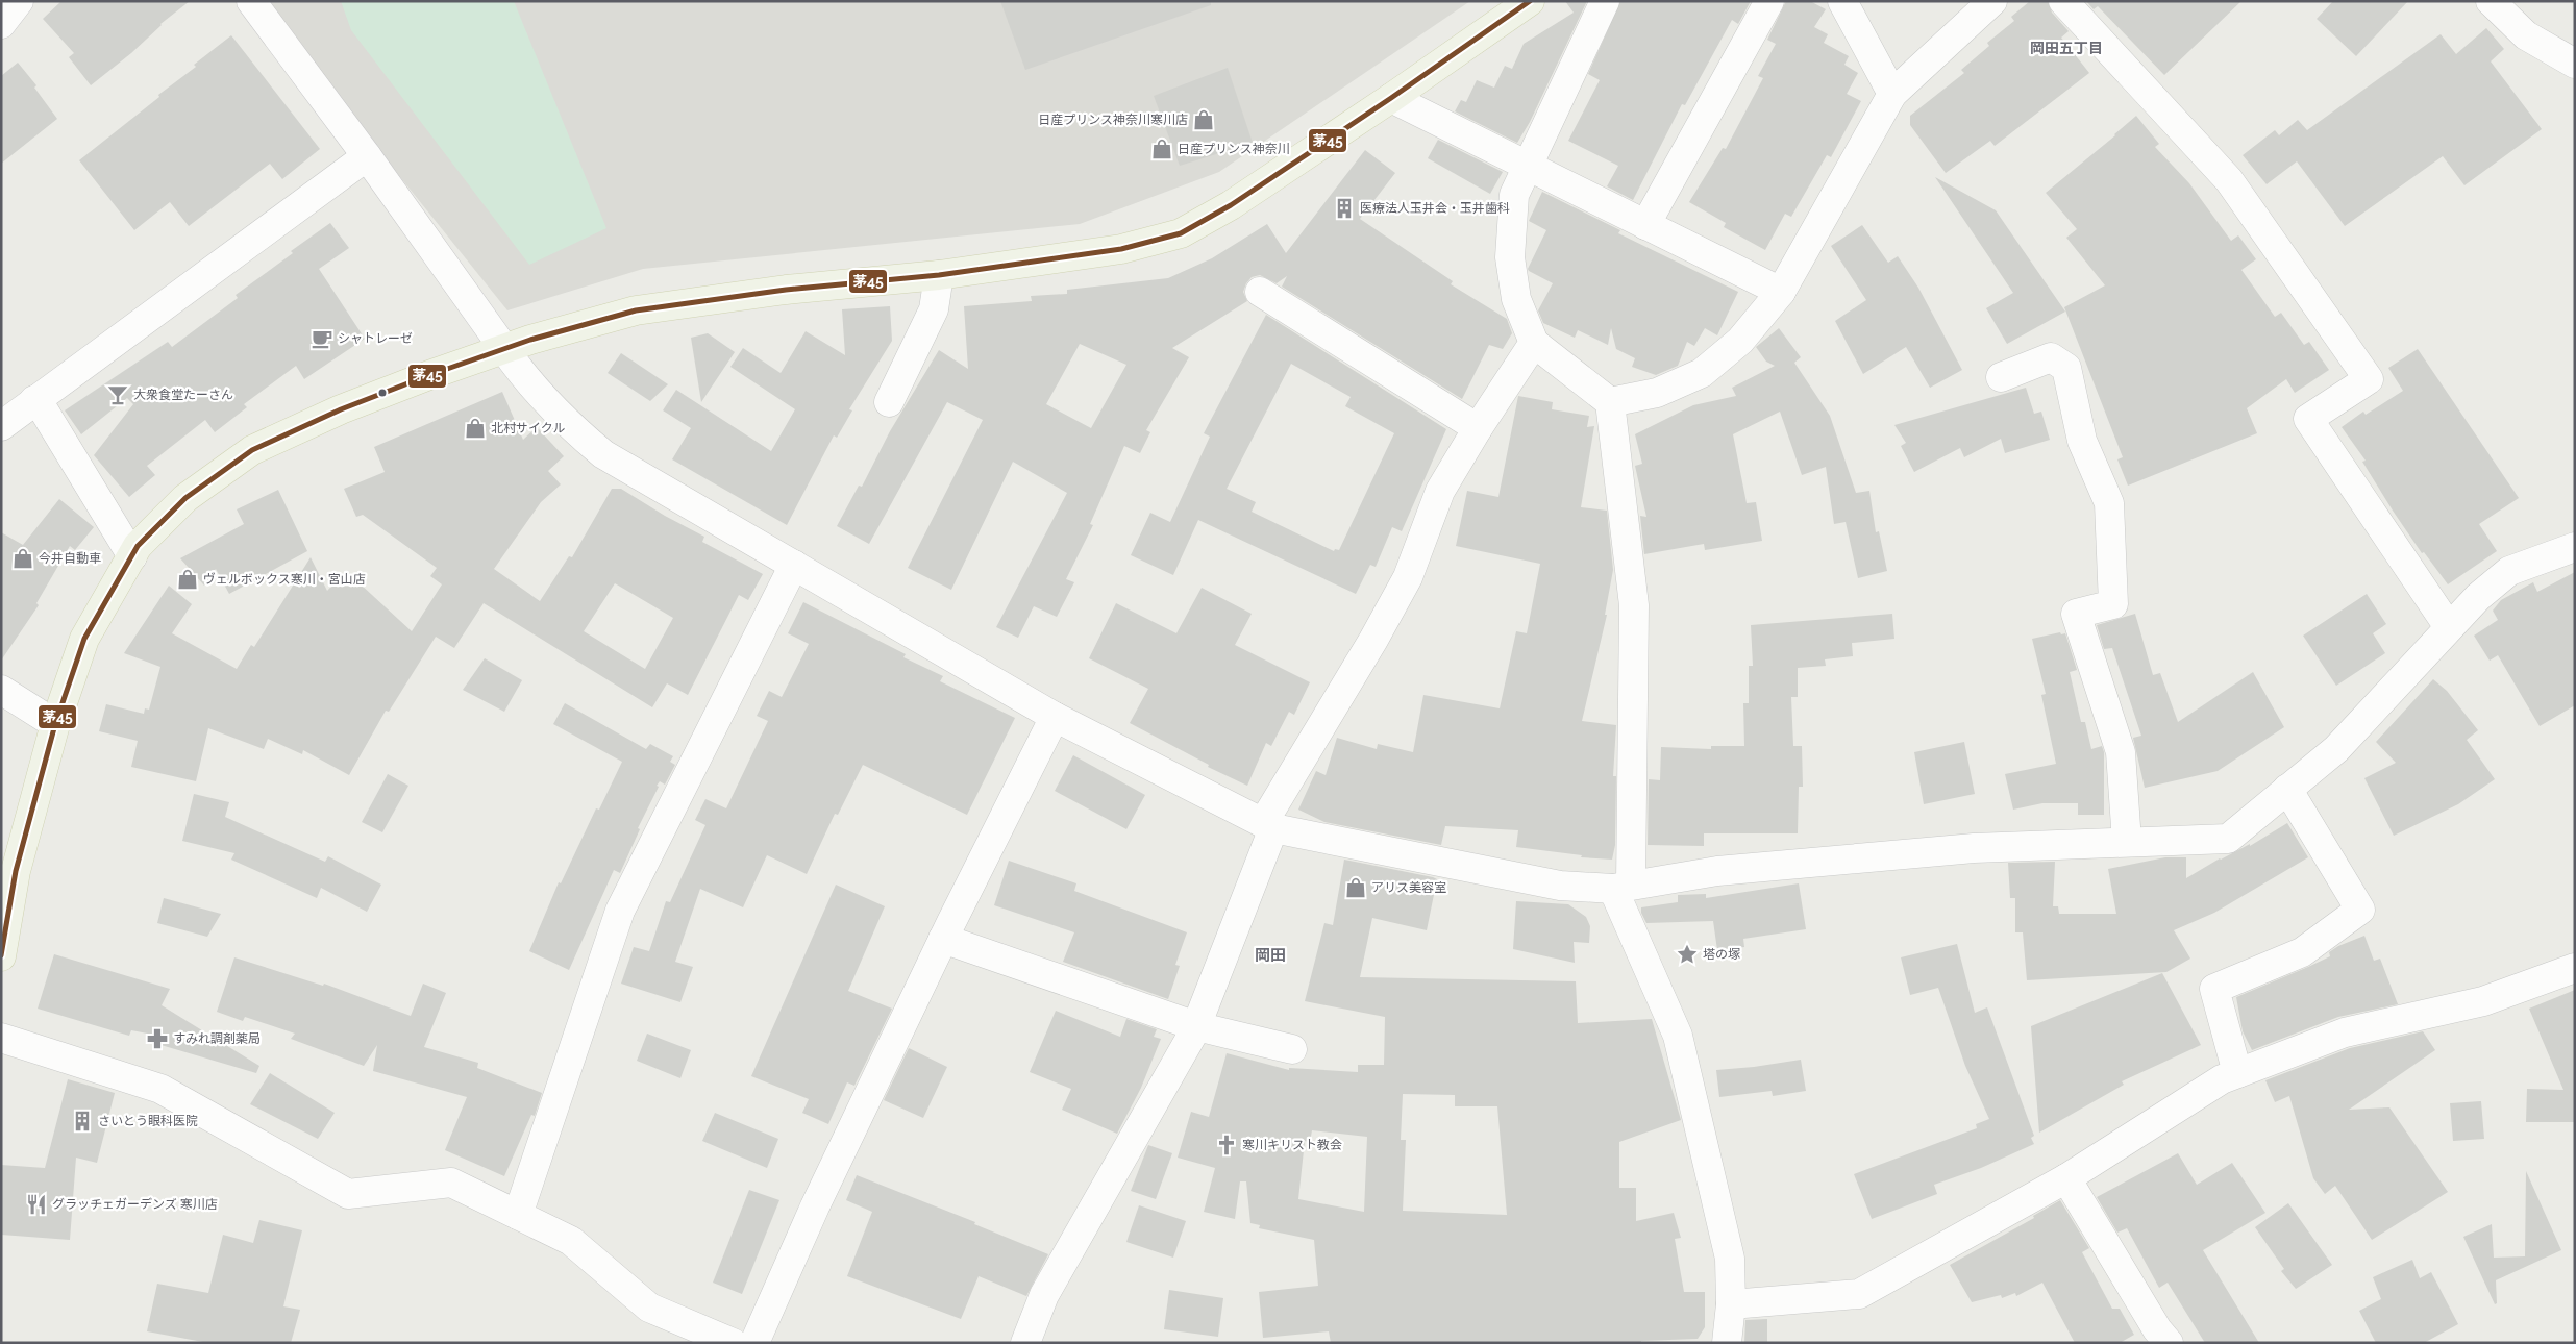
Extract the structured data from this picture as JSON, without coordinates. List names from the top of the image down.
{
  "districts": ["岡田五丁目", "岡田"],
  "places": {
    "shop": [
      "日産プリンス神奈川寒川店",
      "日産プリンス神奈川",
      "北村サイクル",
      "今井自動車",
      "ヴェルボックス寒川・宮山店",
      "アリス美容室"
    ],
    "building": ["医療法人玉井会・玉井歯科", "さいとう眼科医院"],
    "cafe": ["シャトレーゼ"],
    "bar": ["大衆食堂たーさん"],
    "place": ["塔の塚"],
    "pharmacy": ["すみれ調剤薬局"],
    "church": ["寒川キリスト教会"],
    "restaurant": ["グラッチェガーデンズ 寒川店"]
  },
  "lines": ["transit line 茅45"]
}
